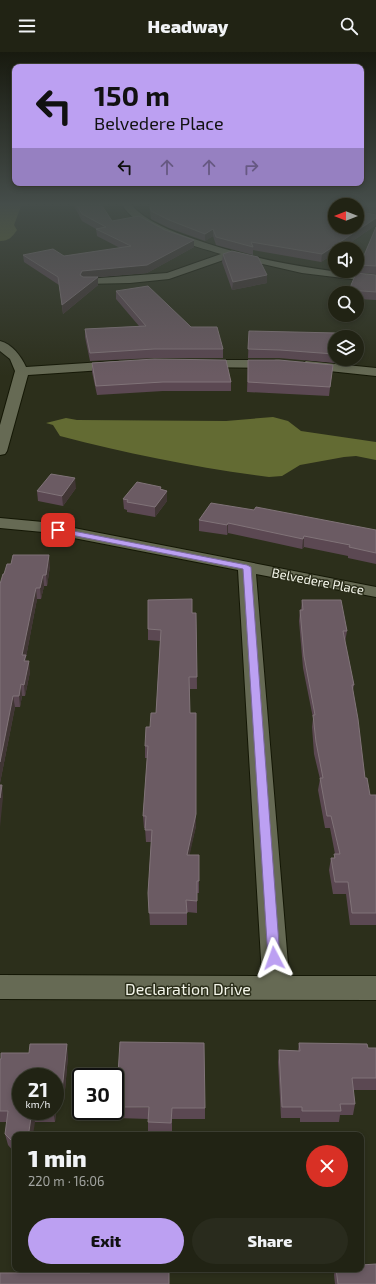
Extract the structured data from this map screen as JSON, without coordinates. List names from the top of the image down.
{
  "streets": {
    "street": ["Belvedere Place", "Declaration Drive"]
  },
  "north": "left",
  "page": {
    "header": "Headway",
    "turn": ["150 m", "Belvedere Place"],
    "speed": "21 km/h",
    "limit": "30",
    "heading": ["1 min", "220 m · 16:06"],
    "buttons": ["Exit", "Share"]
  }
}
